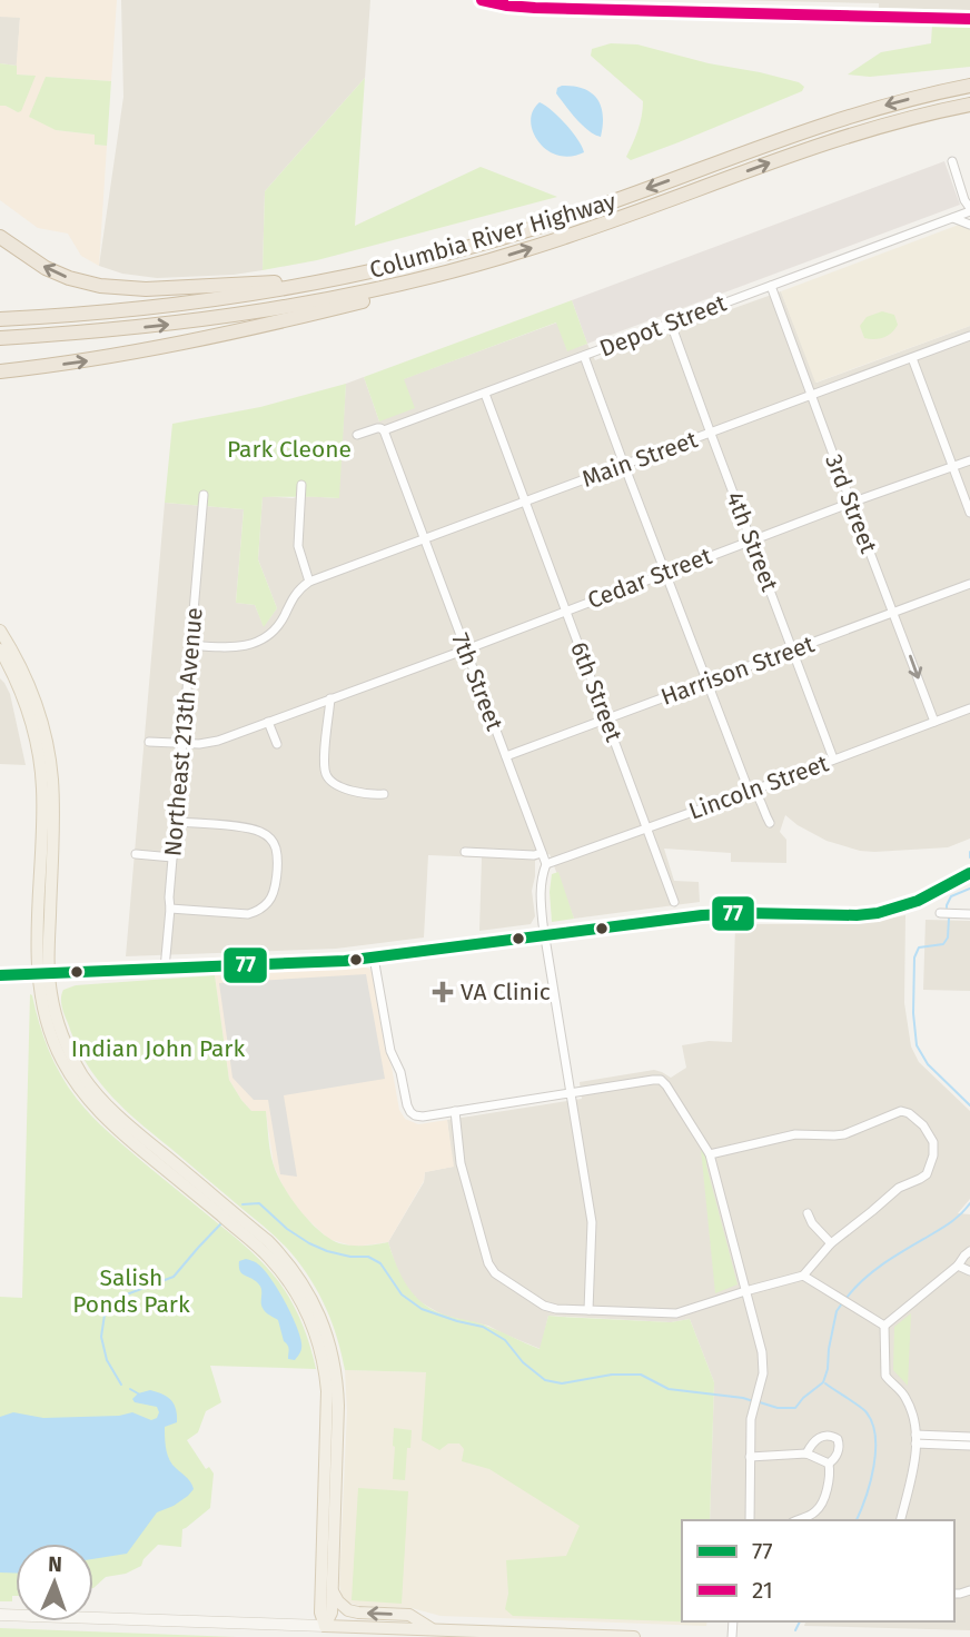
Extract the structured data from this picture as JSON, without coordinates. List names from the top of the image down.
{
  "streets": {
    "highway": ["Columbia River Highway"],
    "street": [
      "Depot Street",
      "Main Street",
      "3rd Street",
      "4th Street",
      "Cedar Street",
      "Harrison Street",
      "7th Street",
      "6th Street",
      "Northeast 213th Avenue",
      "Lincoln Street"
    ]
  },
  "crossings": [
    ["Depot Street", "3rd Street"],
    ["Depot Street", "4th Street"],
    ["Depot Street", "7th Street"],
    ["Depot Street", "6th Street"],
    ["Main Street", "3rd Street"],
    ["Main Street", "4th Street"],
    ["Main Street", "7th Street"],
    ["Main Street", "6th Street"],
    ["3rd Street", "Cedar Street"],
    ["3rd Street", "Harrison Street"],
    ["3rd Street", "Lincoln Street"],
    ["4th Street", "Cedar Street"],
    ["4th Street", "Harrison Street"],
    ["4th Street", "Lincoln Street"],
    ["Cedar Street", "7th Street"],
    ["Cedar Street", "6th Street"],
    ["Cedar Street", "Northeast 213th Avenue"],
    ["Harrison Street", "7th Street"],
    ["Harrison Street", "6th Street"],
    ["7th Street", "Lincoln Street"],
    ["6th Street", "Lincoln Street"]
  ],
  "parks": ["Park Cleone", "Indian John Park", "Salish Ponds Park"],
  "places": {
    "health": ["VA Clinic"]
  },
  "lines": ["transit line 21", "transit line 77"],
  "legend": ["77", "21"],
  "north": "top"
}
